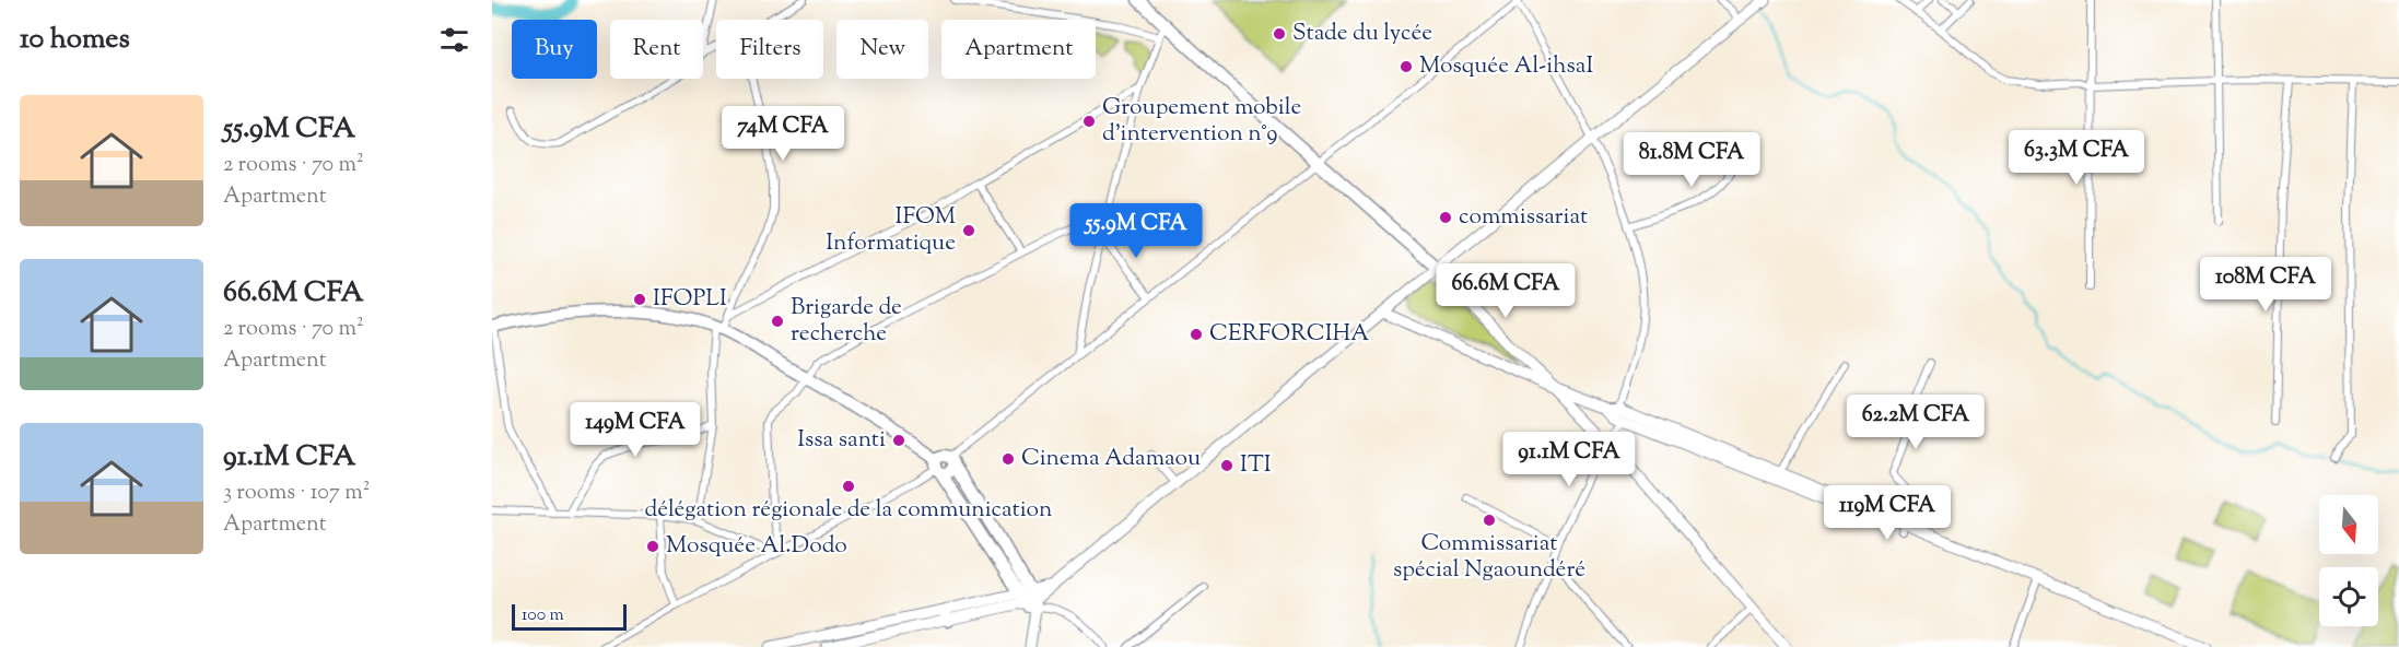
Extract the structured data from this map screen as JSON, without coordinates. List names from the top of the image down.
{
  "places": [
    "Stade du lycée",
    "Mosquée Al-ihsaI",
    "Groupement mobile d'intervention n°9",
    "commissariat",
    "IFOM Informatique",
    "IFOPLI",
    "Brigarde de recherche",
    "CERFORCIHA",
    "Issa santi",
    "Cinema Adamaou",
    "ITI",
    "délégation régionale de la communication",
    "Commissariat spécial Ngaoundéré",
    "Mosquée Al.Dodo"
  ],
  "scale_bar": "100 m",
  "north": "bottom",
  "page": {
    "heading": "10 homes",
    "chip": [
      "Buy",
      "Rent",
      "Filters",
      "New",
      "Apartment"
    ],
    "list": [
      {
        "name": "55.9M CFA",
        "note": "2 rooms · 70 m² · Apartment"
      },
      {
        "name": "66.6M CFA",
        "note": "2 rooms · 70 m² · Apartment"
      },
      {
        "name": "91.1M CFA",
        "note": "3 rooms · 107 m² · Apartment"
      }
    ],
    "price": [
      "74M CFA",
      "63.3M CFA",
      "81.8M CFA",
      "55.9M CFA",
      "108M CFA",
      "66.6M CFA",
      "62.2M CFA",
      "149M CFA",
      "91.1M CFA",
      "119M CFA"
    ],
    "scale": "100 m"
  }
}
